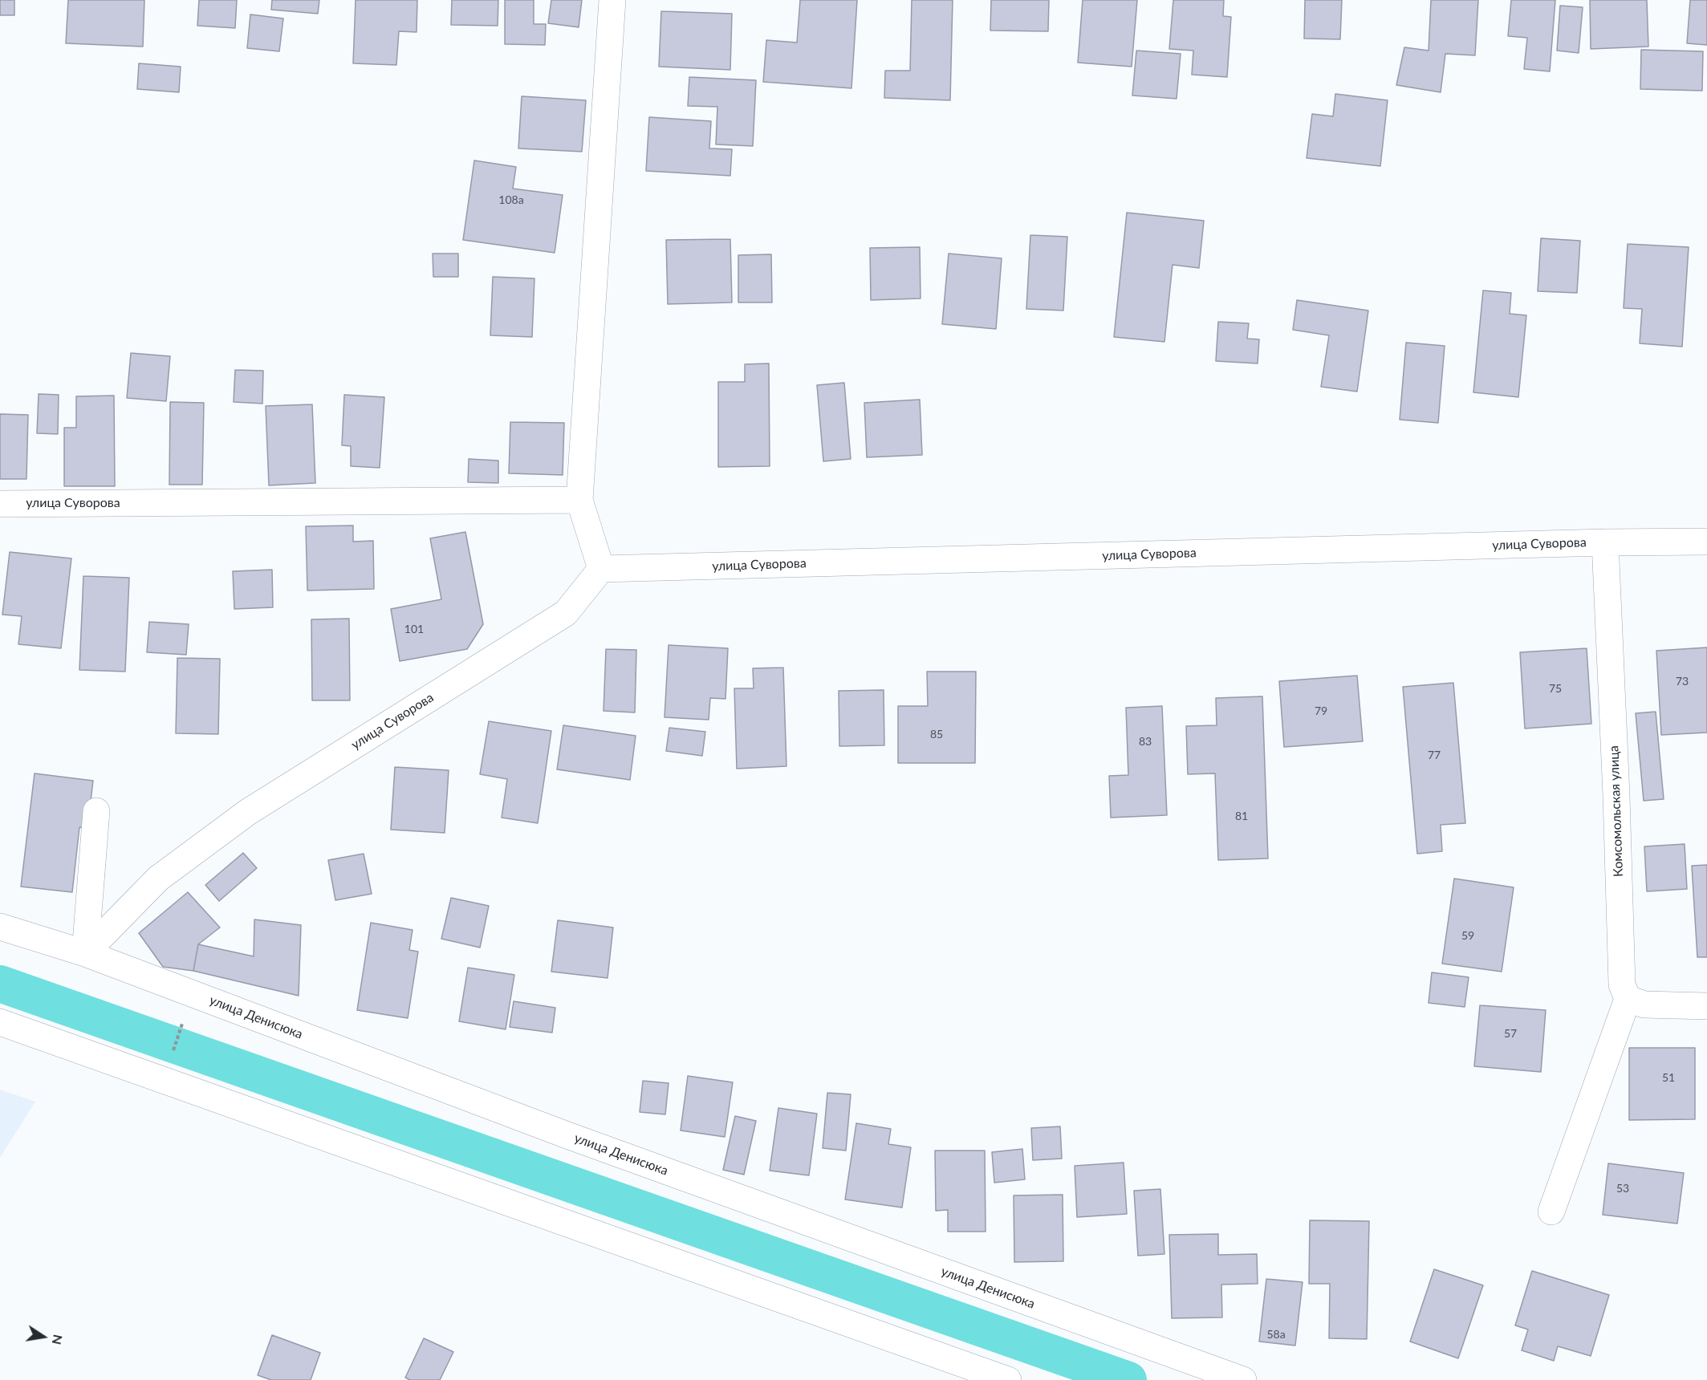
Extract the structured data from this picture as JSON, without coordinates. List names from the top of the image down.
{
  "streets": {
    "street": ["улица Суворова", "Комсомольская улица", "улица Денисюка"]
  },
  "crossings": [
    ["улица Суворова", "Комсомольская улица"],
    ["улица Суворова", "улица Денисюка"]
  ],
  "house_numbers": [
    "108а",
    "101",
    "73",
    "75",
    "79",
    "85",
    "83",
    "77",
    "81",
    "59",
    "57",
    "51",
    "53",
    "58а"
  ],
  "north": "right"
}
